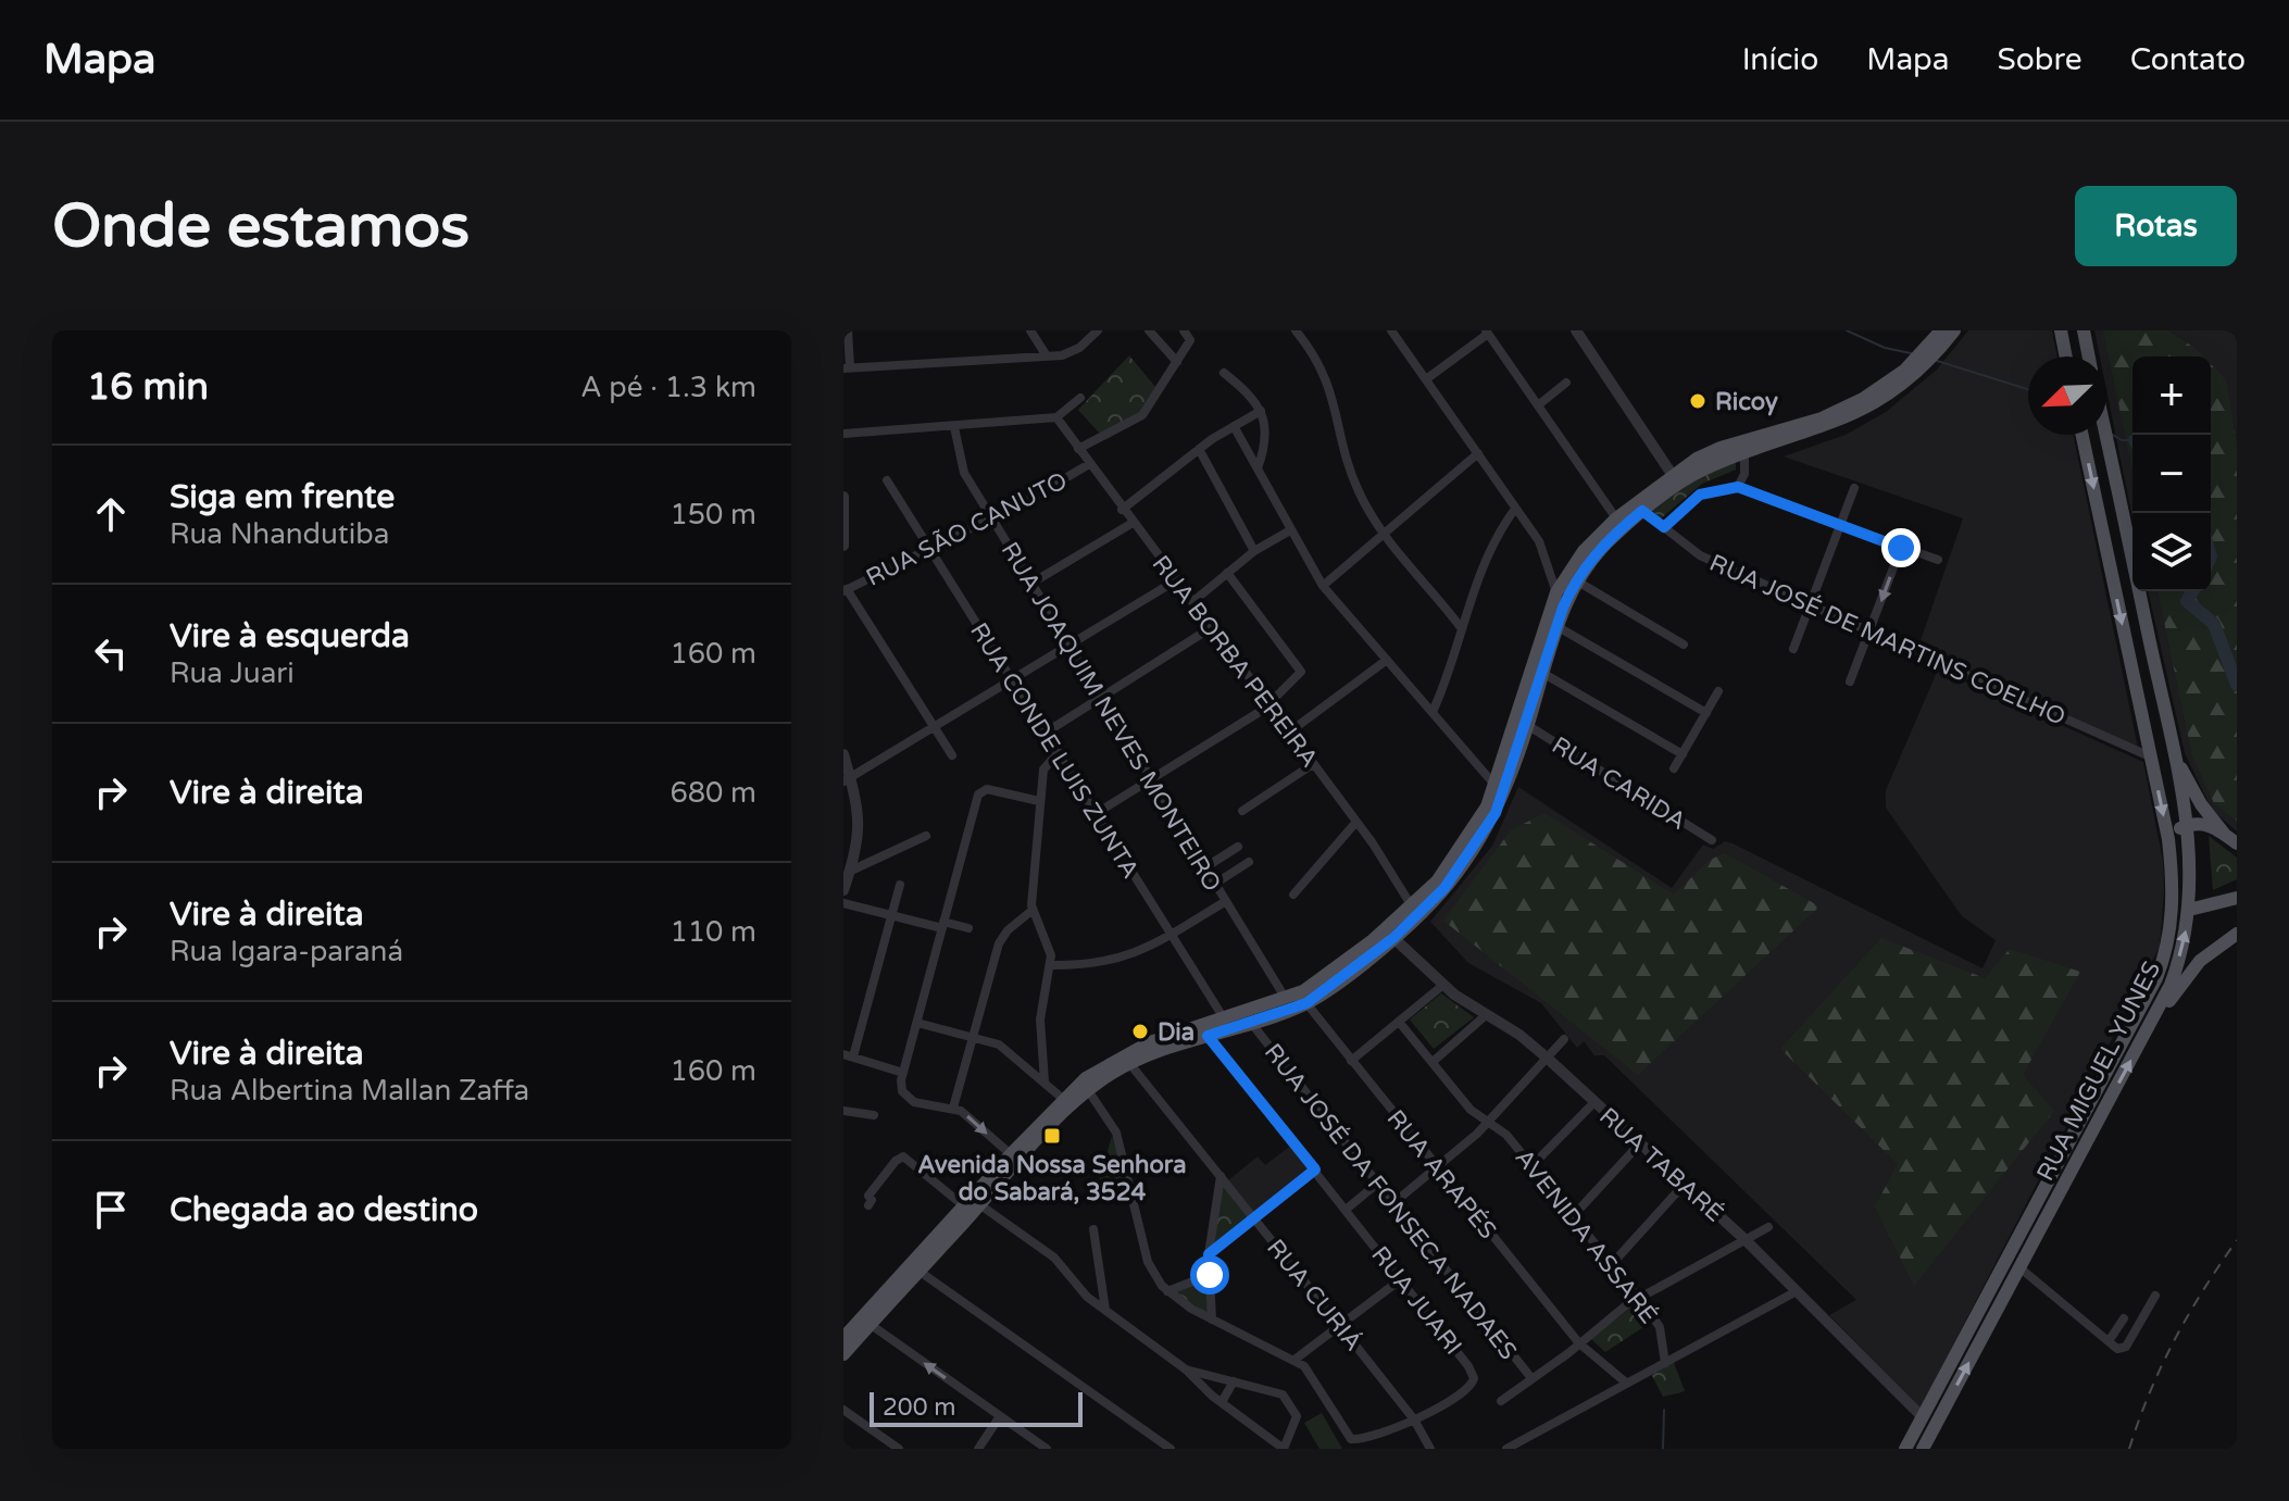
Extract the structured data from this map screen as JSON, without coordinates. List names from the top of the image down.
{
  "streets": {
    "main road": ["RUA MIGUEL YUNES"],
    "street": [
      "RUA SÃO CANUTO",
      "RUA JOSÉ DE MARTINS COELHO",
      "RUA BORBA PEREIRA",
      "RUA JOAQUIM NEVES MONTEIRO",
      "RUA CONDE LUIS ZUNTA",
      "RUA CARIDA",
      "RUA TABARÉ",
      "RUA ARAPÉS",
      "RUA JOSÉ DA FONSECA NADAES",
      "AVENIDA ASSARÉ",
      "RUA CURIÁ",
      "RUA JUARI"
    ]
  },
  "crossings": [
    ["RUA SÃO CANUTO", "RUA BORBA PEREIRA"],
    ["RUA SÃO CANUTO", "RUA JOAQUIM NEVES MONTEIRO"],
    ["RUA SÃO CANUTO", "RUA CONDE LUIS ZUNTA"],
    ["RUA JOSÉ DE MARTINS COELHO", "RUA MIGUEL YUNES"],
    ["RUA MIGUEL YUNES", "RUA TABARÉ"],
    ["RUA CURIÁ", "RUA JUARI"]
  ],
  "places": {
    "other": ["Ricoy", "Dia"],
    "transit": ["Avenida Nossa Senhora do Sabará, 3524"]
  },
  "scale_bar": "200 m",
  "north": "bottom left",
  "page": {
    "header": "Mapa",
    "nav": [
      "Início",
      "Mapa",
      "Sobre",
      "Contato"
    ],
    "buttons": "Rotas",
    "title": "Onde estamos",
    "heading": ["16 min", "A pé · 1.3 km"],
    "map_buttons": ["+", "−"],
    "list": [
      ["Siga em frente", "Rua Nhandutiba", "150 m"],
      ["Vire à esquerda", "Rua Juari", "160 m"],
      ["Vire à direita", "680 m"],
      ["Vire à direita", "Rua Igara-paraná", "110 m"],
      ["Vire à direita", "Rua Albertina Mallan Zaffa", "160 m"],
      "Chegada ao destino"
    ],
    "scale": "200 m"
  }
}
